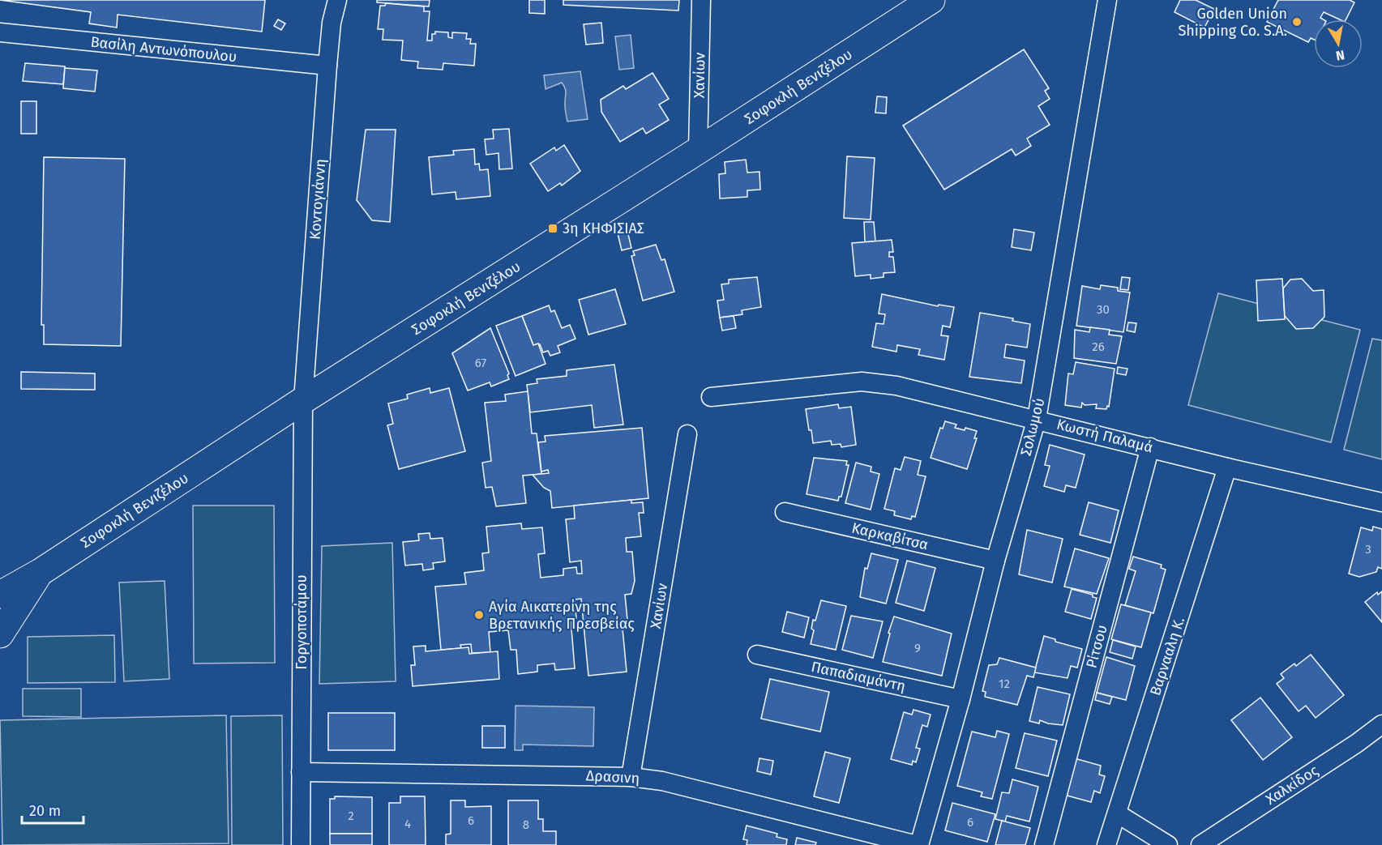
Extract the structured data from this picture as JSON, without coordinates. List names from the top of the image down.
{
  "streets": {
    "main road": ["Σοφοκλή Βενιζέλου"],
    "street": [
      "Βασίλη Αντωνόπουλου",
      "Χανίων",
      "Κοντογιάννη",
      "Σολωμού",
      "Κωστή Παλαμά",
      "Καρκαβίτσα",
      "Γοργοποτάμου",
      "Ρίτσου",
      "Βαρνααλη Κ.",
      "Παπαδιαμάντη",
      "Δρασινη",
      "Χαλκίδος"
    ]
  },
  "crossings": [
    ["Βασίλη Αντωνόπουλου", "Κοντογιάννη"],
    ["Χανίων", "Σοφοκλή Βενιζέλου"],
    ["Χανίων", "Δρασινη"],
    ["Σοφοκλή Βενιζέλου", "Κοντογιάννη"],
    ["Σοφοκλή Βενιζέλου", "Γοργοποτάμου"],
    ["Κοντογιάννη", "Γοργοποτάμου"],
    ["Σολωμού", "Κωστή Παλαμά"],
    ["Σολωμού", "Καρκαβίτσα"],
    ["Σολωμού", "Παπαδιαμάντη"],
    ["Σολωμού", "Δρασινη"],
    ["Κωστή Παλαμά", "Ρίτσου"],
    ["Κωστή Παλαμά", "Βαρνααλη Κ."],
    ["Γοργοποτάμου", "Δρασινη"]
  ],
  "places": {
    "other": ["Golden Union Shipping Co. S.A.", "Αγία Αικατερίνη της Βρετανικής Πρεσβείας"],
    "transit": ["3η ΚΗΦΙΣΙΑΣ"]
  },
  "house_numbers": [
    "30",
    "26",
    "67",
    "3",
    "9",
    "12",
    "2",
    "6",
    "6",
    "4",
    "8"
  ],
  "scale_bar": "20 m",
  "north": "bottom"
}
